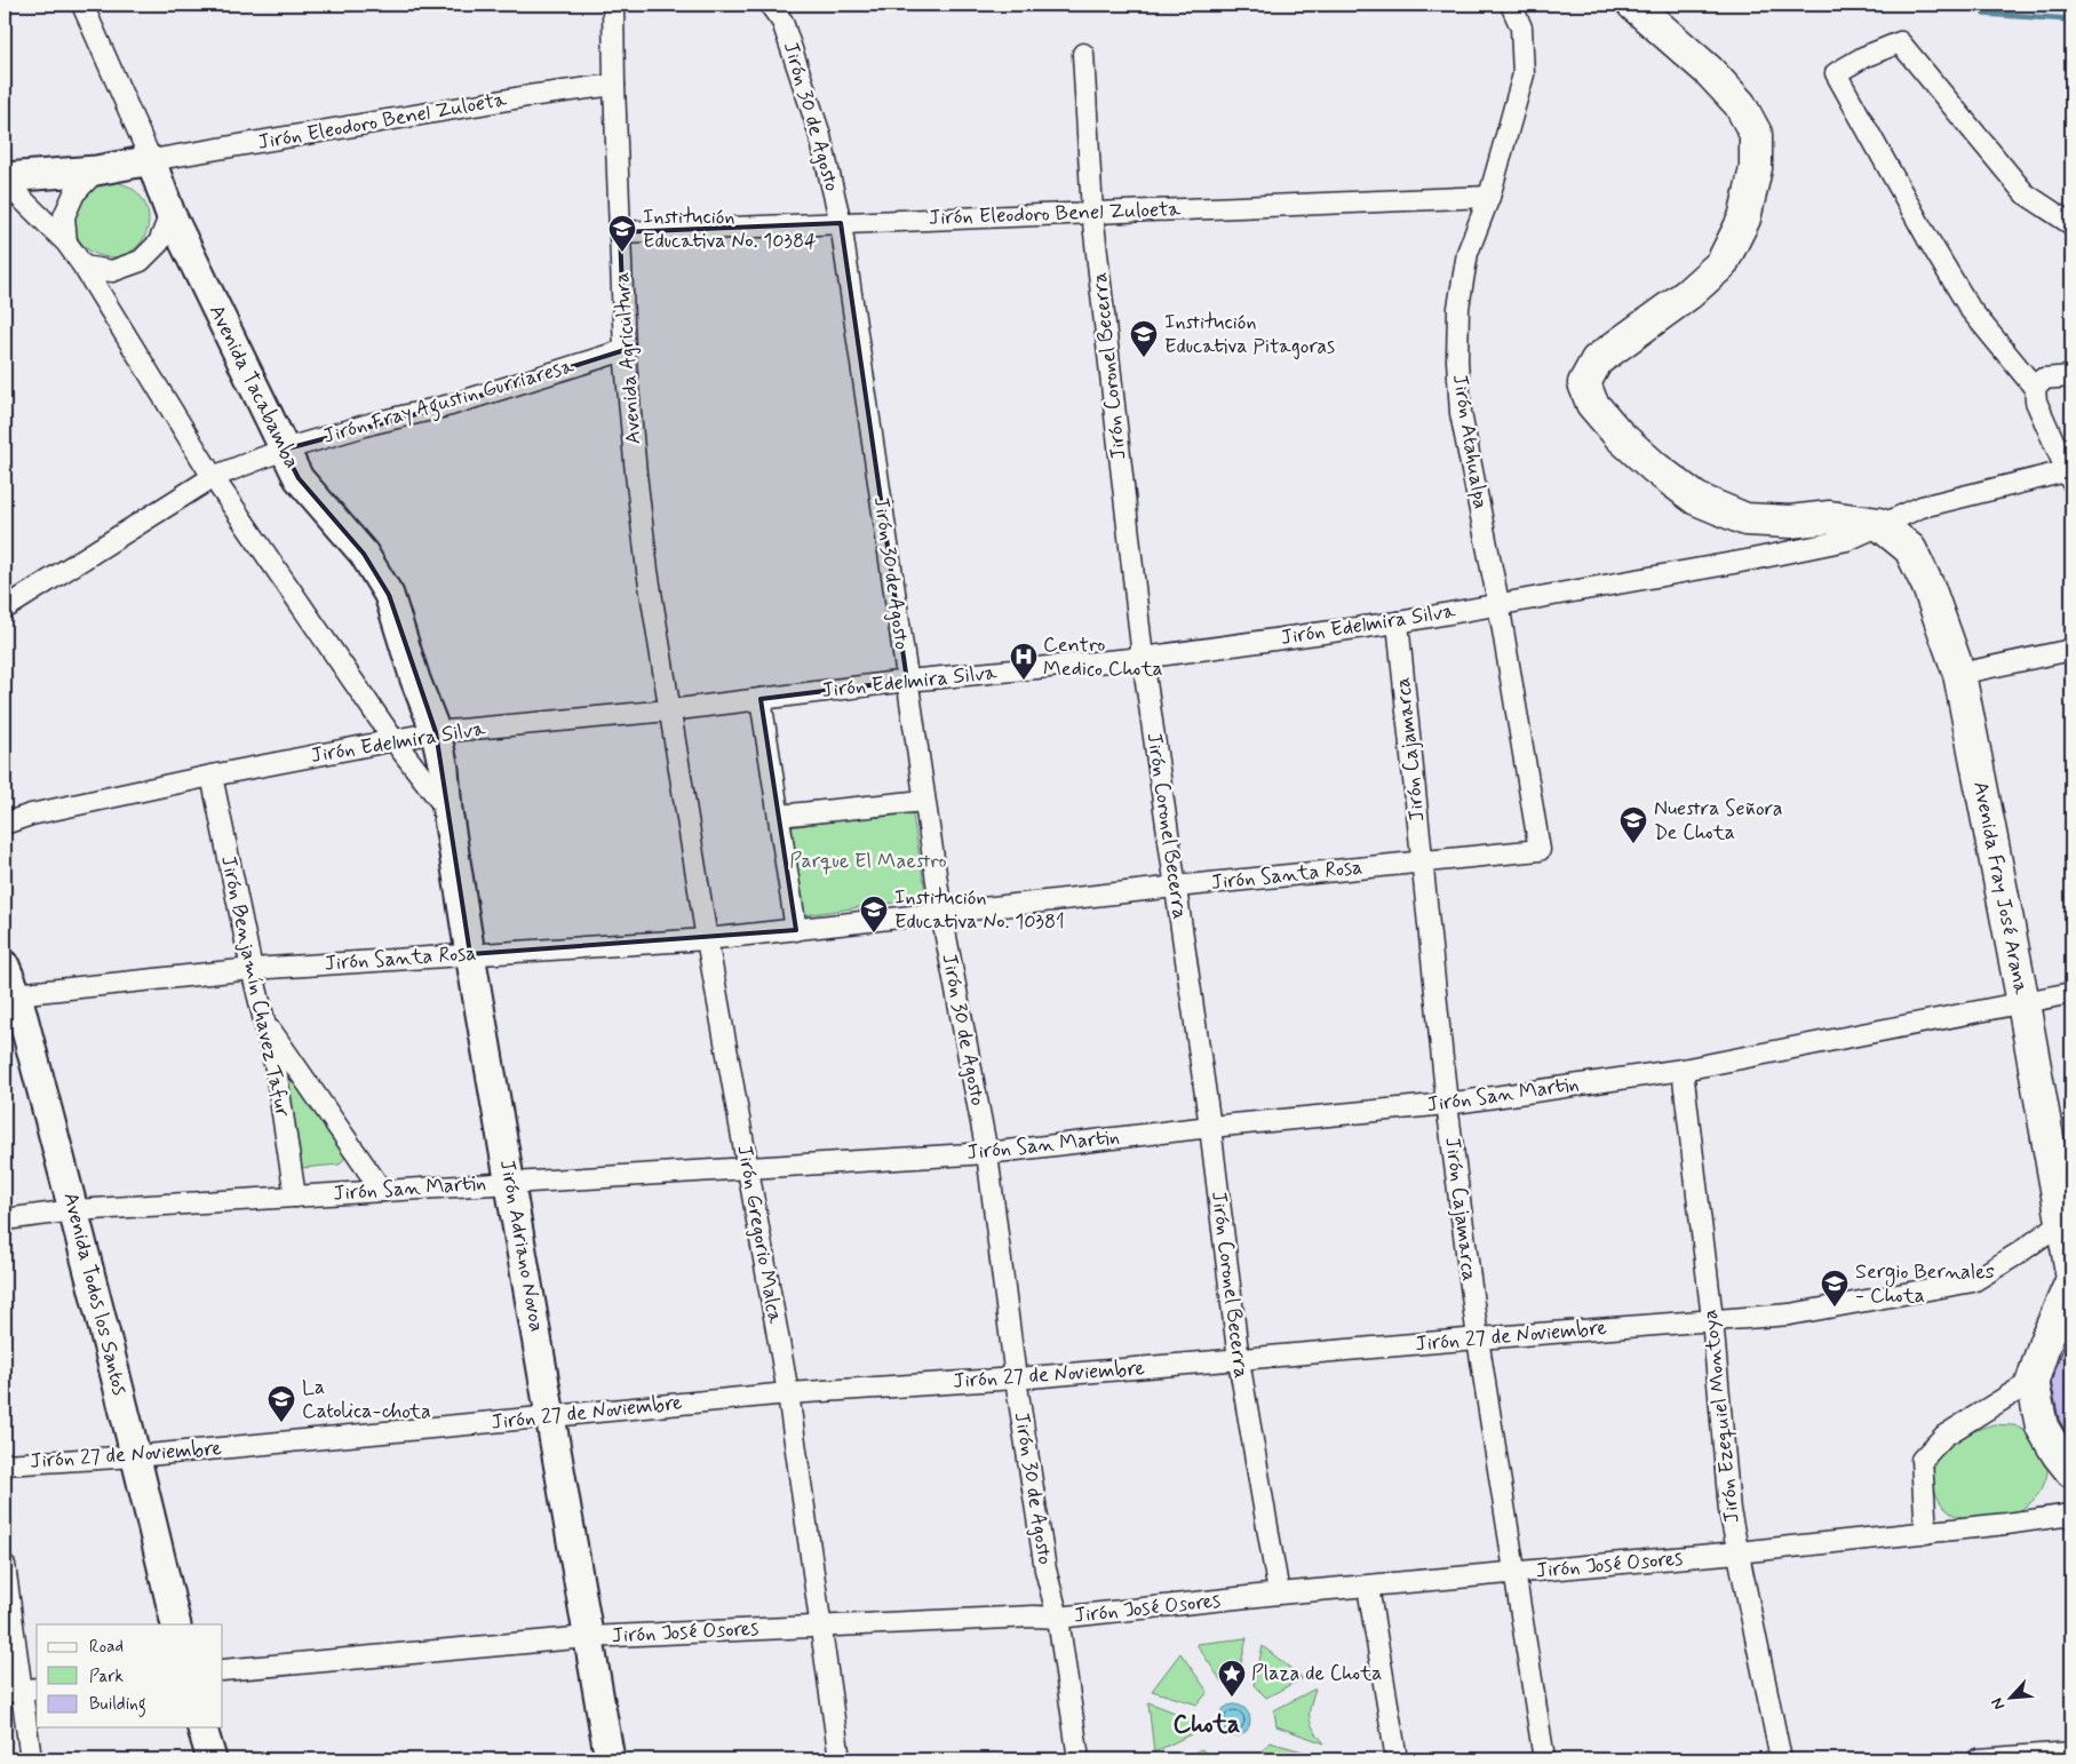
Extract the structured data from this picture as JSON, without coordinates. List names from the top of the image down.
{
  "streets": {
    "main road": ["Avenida Fray José Arana"],
    "street": [
      "Jirón 30 de Agosto",
      "Jirón Eleodoro Benel Zuloeta",
      "Avenida Agricultura",
      "Jirón Coronel Becerra",
      "Avenida Tacabamba",
      "Jirón Fray Agustin Gurriaresa",
      "Jirón Atahualpa",
      "Jirón Edelmira Silva",
      "Jirón Cajamarca",
      "Jirón Santa Rosa",
      "Jirón Benjamín Chavez Tafur",
      "Jirón San Martin",
      "Jirón Gregorio Malca",
      "Jirón Adriano Novoa",
      "Avenida Todos los Santos",
      "Jirón 27 de Noviembre",
      "Jirón Ezequiel Montoya",
      "Jirón José Osores"
    ]
  },
  "crossings": [
    ["Jirón 30 de Agosto", "Jirón Eleodoro Benel Zuloeta"],
    ["Jirón 30 de Agosto", "Jirón Edelmira Silva"],
    ["Jirón 30 de Agosto", "Jirón Santa Rosa"],
    ["Jirón 30 de Agosto", "Jirón San Martin"],
    ["Jirón 30 de Agosto", "Jirón 27 de Noviembre"],
    ["Jirón 30 de Agosto", "Jirón José Osores"],
    ["Jirón Eleodoro Benel Zuloeta", "Avenida Agricultura"],
    ["Jirón Eleodoro Benel Zuloeta", "Jirón Coronel Becerra"],
    ["Jirón Eleodoro Benel Zuloeta", "Avenida Tacabamba"],
    ["Jirón Eleodoro Benel Zuloeta", "Jirón Atahualpa"],
    ["Avenida Agricultura", "Jirón Fray Agustin Gurriaresa"],
    ["Avenida Agricultura", "Jirón Edelmira Silva"],
    ["Avenida Agricultura", "Jirón Gregorio Malca"],
    ["Jirón Coronel Becerra", "Jirón Edelmira Silva"],
    ["Jirón Coronel Becerra", "Jirón Santa Rosa"],
    ["Jirón Coronel Becerra", "Jirón San Martin"],
    ["Jirón Coronel Becerra", "Jirón 27 de Noviembre"],
    ["Jirón Coronel Becerra", "Jirón José Osores"],
    ["Avenida Tacabamba", "Jirón Fray Agustin Gurriaresa"],
    ["Avenida Tacabamba", "Jirón Edelmira Silva"],
    ["Avenida Tacabamba", "Jirón Adriano Novoa"],
    ["Jirón Atahualpa", "Jirón Edelmira Silva"],
    ["Jirón Atahualpa", "Jirón Santa Rosa"],
    ["Jirón Edelmira Silva", "Jirón Cajamarca"],
    ["Jirón Edelmira Silva", "Avenida Fray José Arana"],
    ["Jirón Edelmira Silva", "Jirón Benjamín Chavez Tafur"],
    ["Jirón Edelmira Silva", "Jirón Gregorio Malca"],
    ["Jirón Edelmira Silva", "Jirón Adriano Novoa"],
    ["Jirón Cajamarca", "Jirón Santa Rosa"],
    ["Jirón Cajamarca", "Jirón San Martin"],
    ["Jirón Cajamarca", "Jirón 27 de Noviembre"],
    ["Jirón Cajamarca", "Jirón José Osores"],
    ["Jirón Santa Rosa", "Jirón Benjamín Chavez Tafur"],
    ["Jirón Santa Rosa", "Jirón Gregorio Malca"],
    ["Jirón Santa Rosa", "Jirón Adriano Novoa"],
    ["Jirón Santa Rosa", "Avenida Todos los Santos"],
    ["Avenida Fray José Arana", "Jirón San Martin"],
    ["Avenida Fray José Arana", "Jirón 27 de Noviembre"],
    ["Jirón Benjamín Chavez Tafur", "Jirón San Martin"],
    ["Jirón San Martin", "Jirón Gregorio Malca"],
    ["Jirón San Martin", "Jirón Adriano Novoa"],
    ["Jirón San Martin", "Avenida Todos los Santos"],
    ["Jirón San Martin", "Jirón Ezequiel Montoya"],
    ["Jirón Gregorio Malca", "Jirón 27 de Noviembre"],
    ["Jirón Gregorio Malca", "Jirón José Osores"],
    ["Jirón Adriano Novoa", "Jirón 27 de Noviembre"],
    ["Jirón Adriano Novoa", "Jirón José Osores"],
    ["Avenida Todos los Santos", "Jirón 27 de Noviembre"],
    ["Jirón 27 de Noviembre", "Jirón Ezequiel Montoya"],
    ["Jirón Ezequiel Montoya", "Jirón José Osores"]
  ],
  "districts": ["Chota"],
  "parks": ["Parque El Maestro"],
  "places": {
    "school or university": [
      "Institución Educativa No. 10384",
      "Institución Educativa Pitagoras",
      "Nuestra Señora De Chota",
      "Institución Educativa No. 10381",
      "Sergio Bernales - Chota",
      "La Catolica-chota"
    ],
    "hospital": ["Centro Medico Chota"],
    "place": ["Plaza de Chota"]
  },
  "legend": ["Road", "Park", "Building"],
  "north": "bottom left"
}
